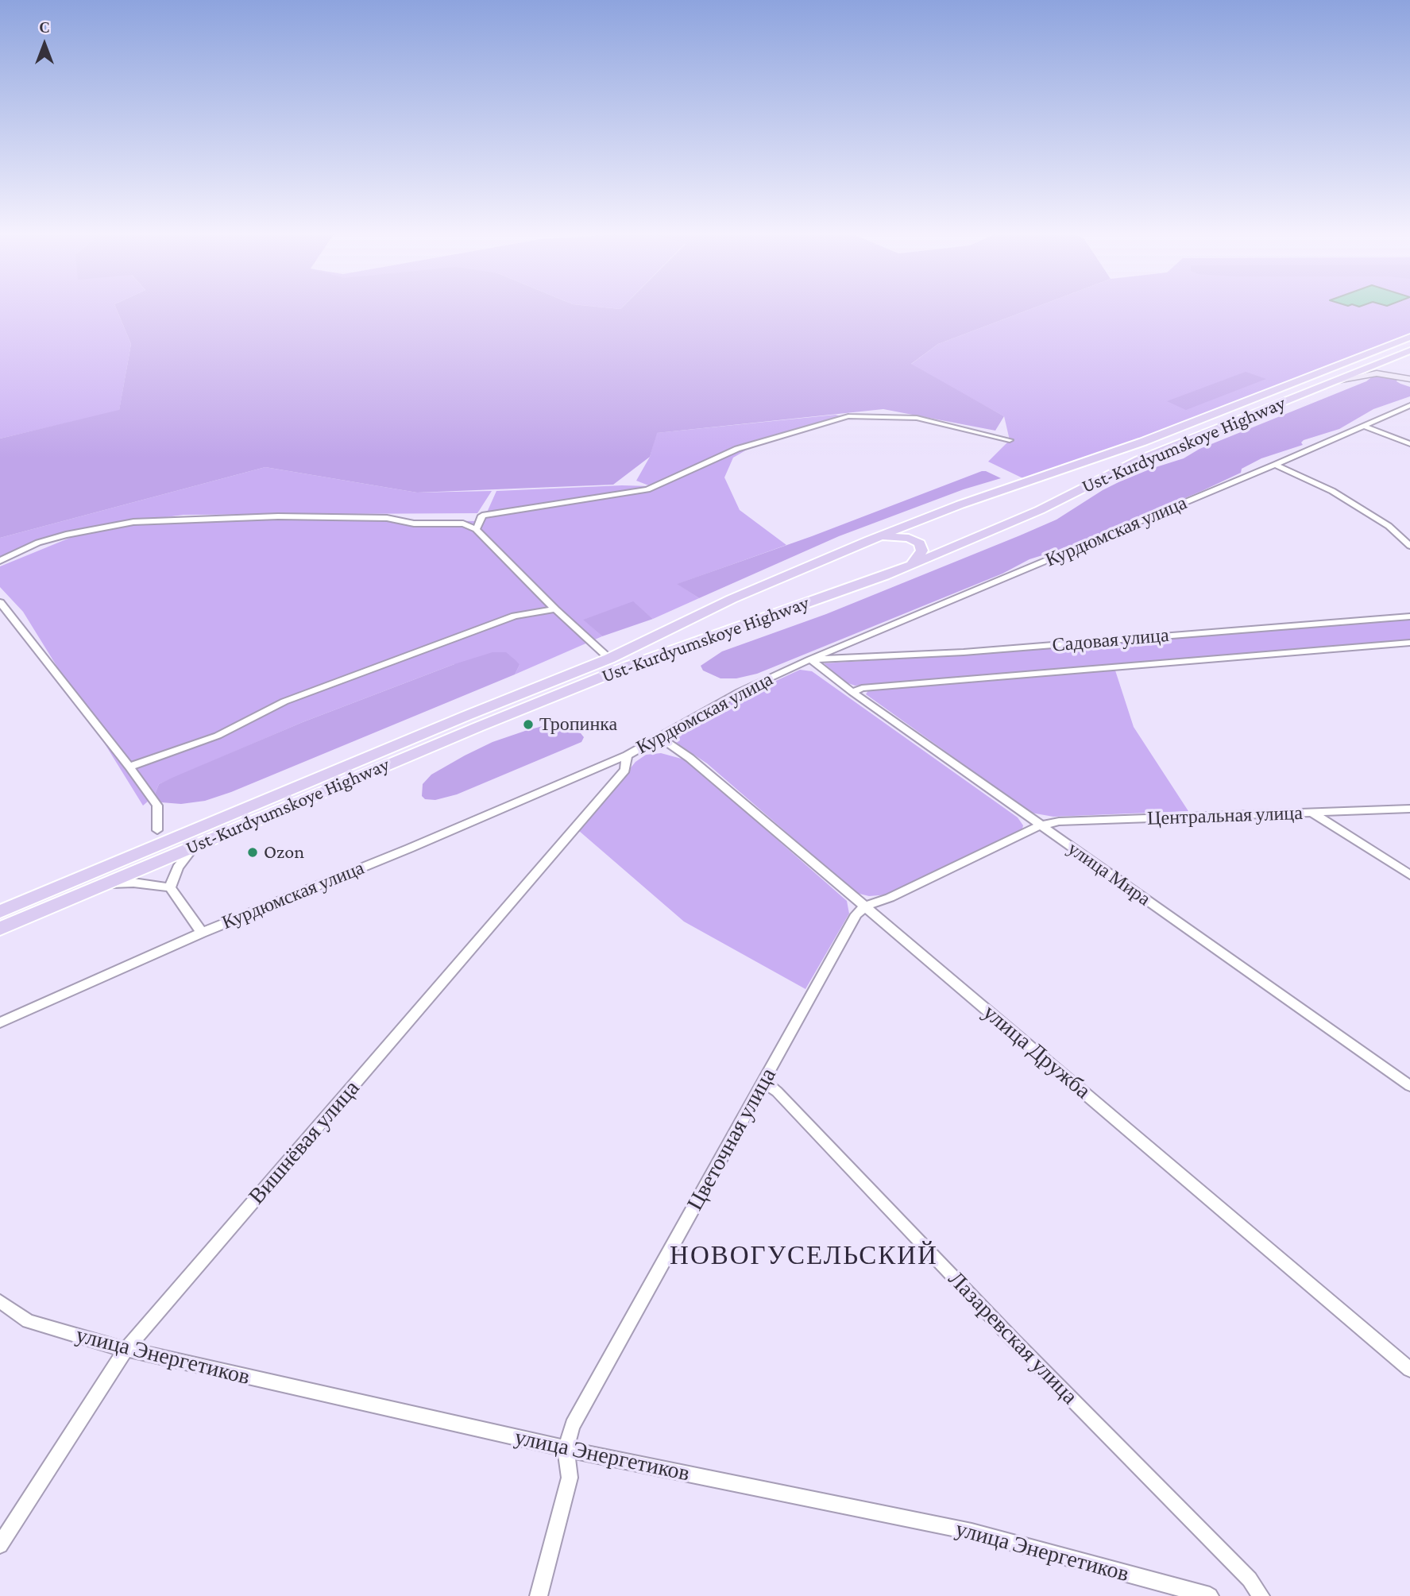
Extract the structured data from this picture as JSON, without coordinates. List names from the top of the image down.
{
  "streets": {
    "main road": ["Ust-Kurdyumskoye Highway"],
    "street": [
      "Курдюмская улица",
      "Садовая улица",
      "Центральная улица",
      "улица Мира",
      "улица Дружба",
      "Цветочная улица",
      "Вишнёвая улица",
      "Лазаревская улица",
      "улица Энергетиков"
    ]
  },
  "crossings": [
    ["Курдюмская улица", "Садовая улица"],
    ["Курдюмская улица", "улица Мира"],
    ["Курдюмская улица", "улица Дружба"],
    ["Курдюмская улица", "Вишнёвая улица"],
    ["Садовая улица", "улица Мира"],
    ["Центральная улица", "улица Мира"],
    ["Центральная улица", "улица Дружба"],
    ["Центральная улица", "Цветочная улица"],
    ["улица Дружба", "Цветочная улица"],
    ["Цветочная улица", "Лазаревская улица"],
    ["Цветочная улица", "улица Энергетиков"],
    ["Вишнёвая улица", "улица Энергетиков"]
  ],
  "districts": ["НОВОГУСЕЛЬСКИЙ"],
  "places": ["Тропинка", "Ozon"],
  "north": "top"
}
